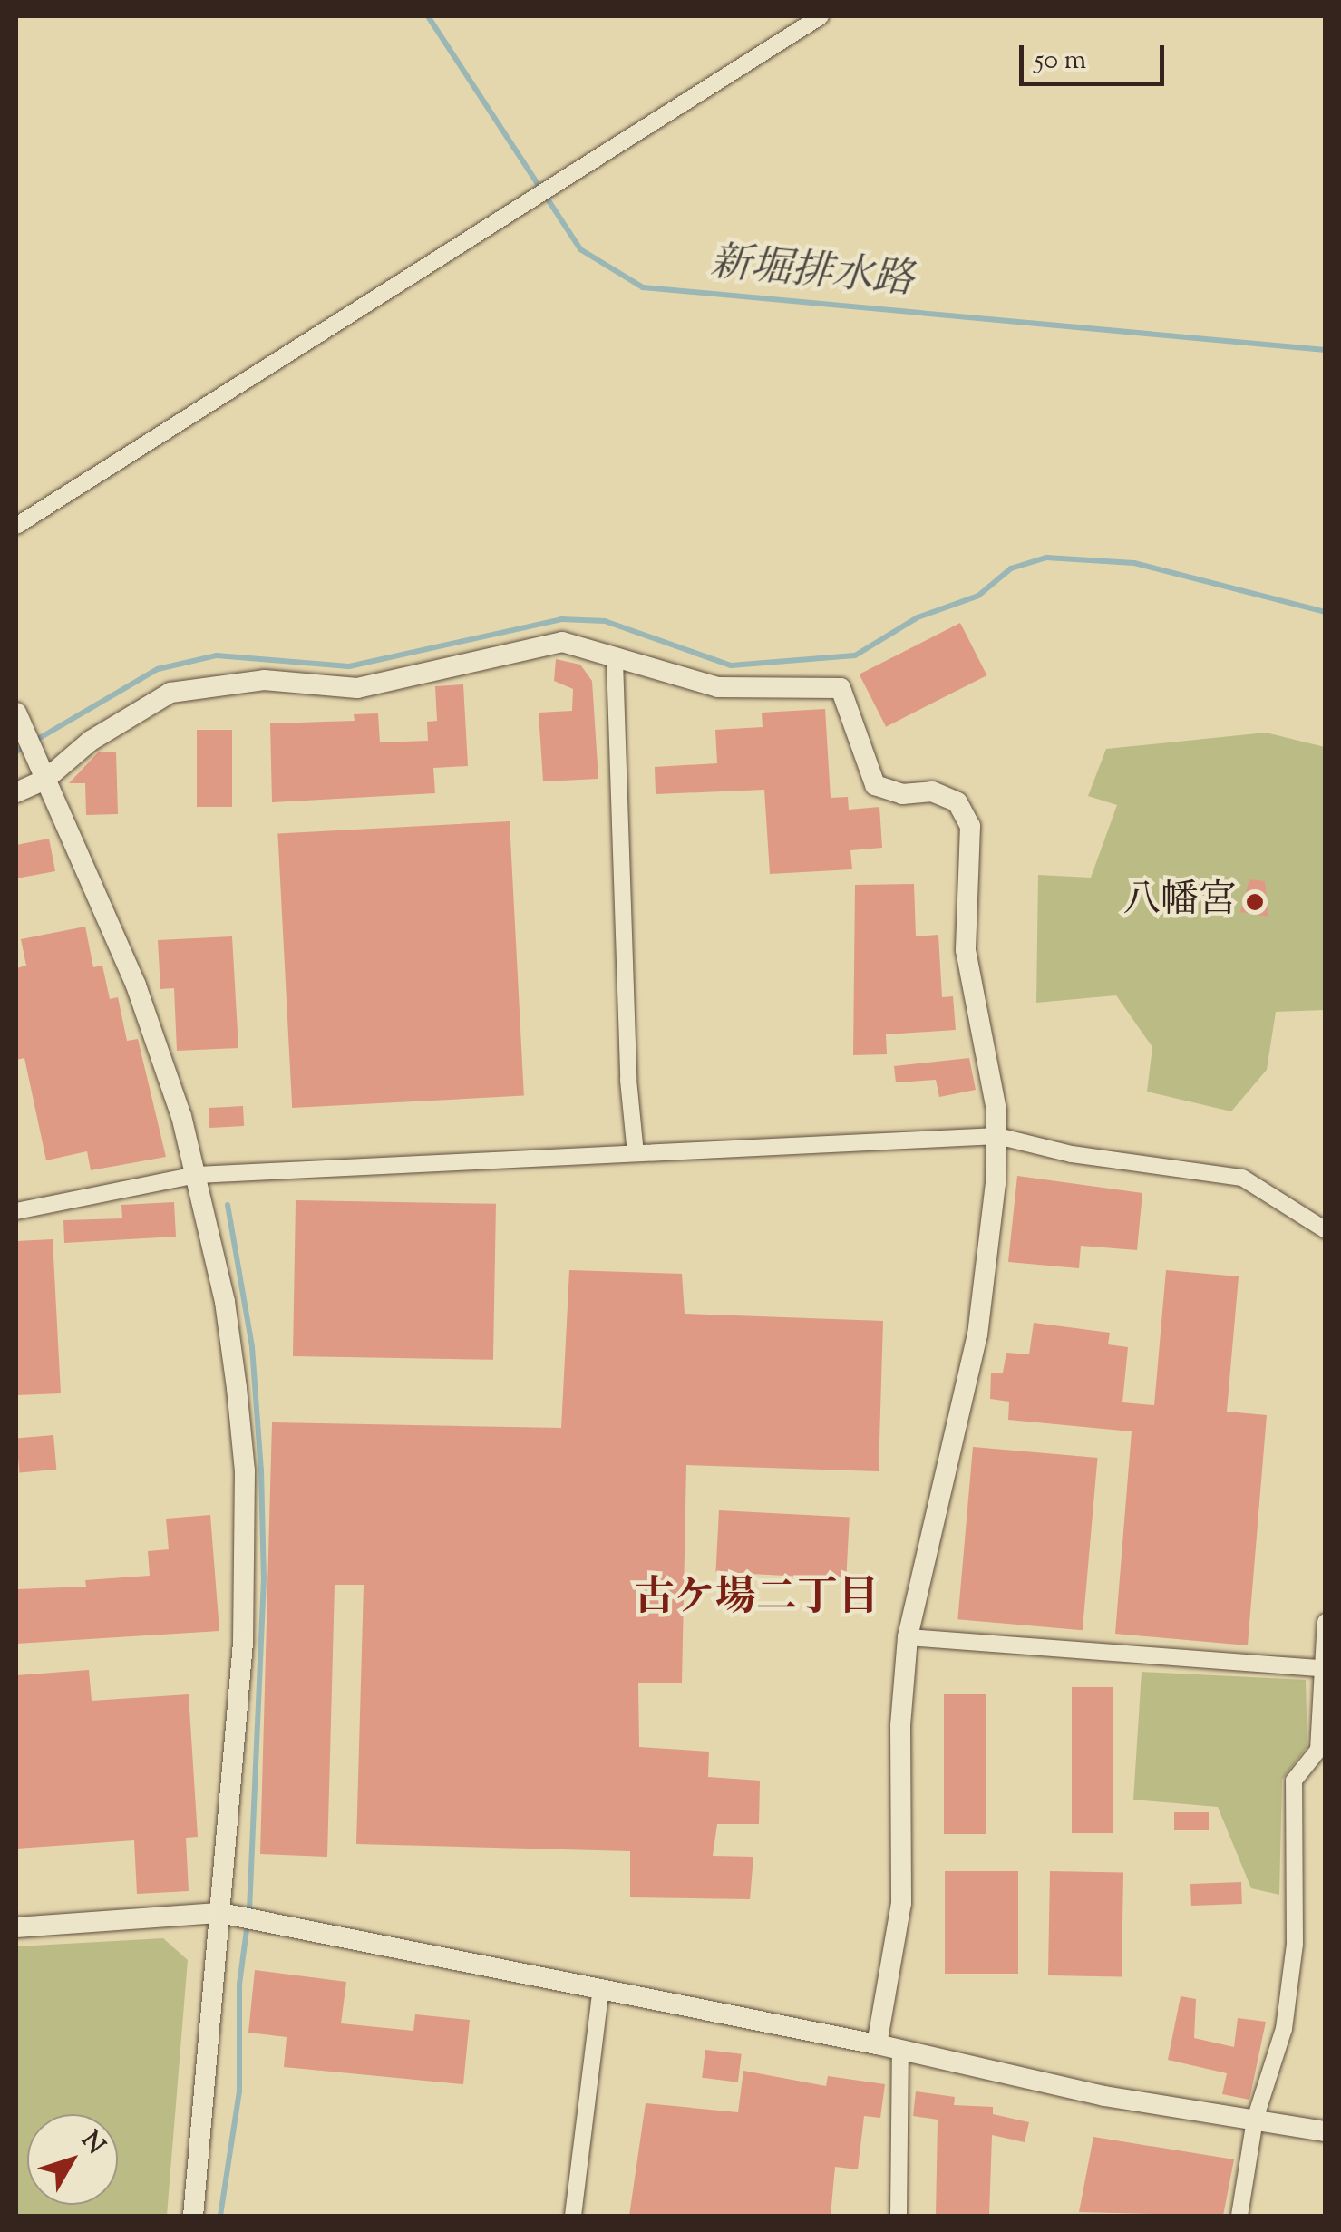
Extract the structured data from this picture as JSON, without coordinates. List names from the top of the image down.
{
  "districts": ["古ケ場二丁目"],
  "water": ["新堀排水路"],
  "places": ["八幡宮"],
  "scale_bar": "50 m",
  "north": "top right"
}
